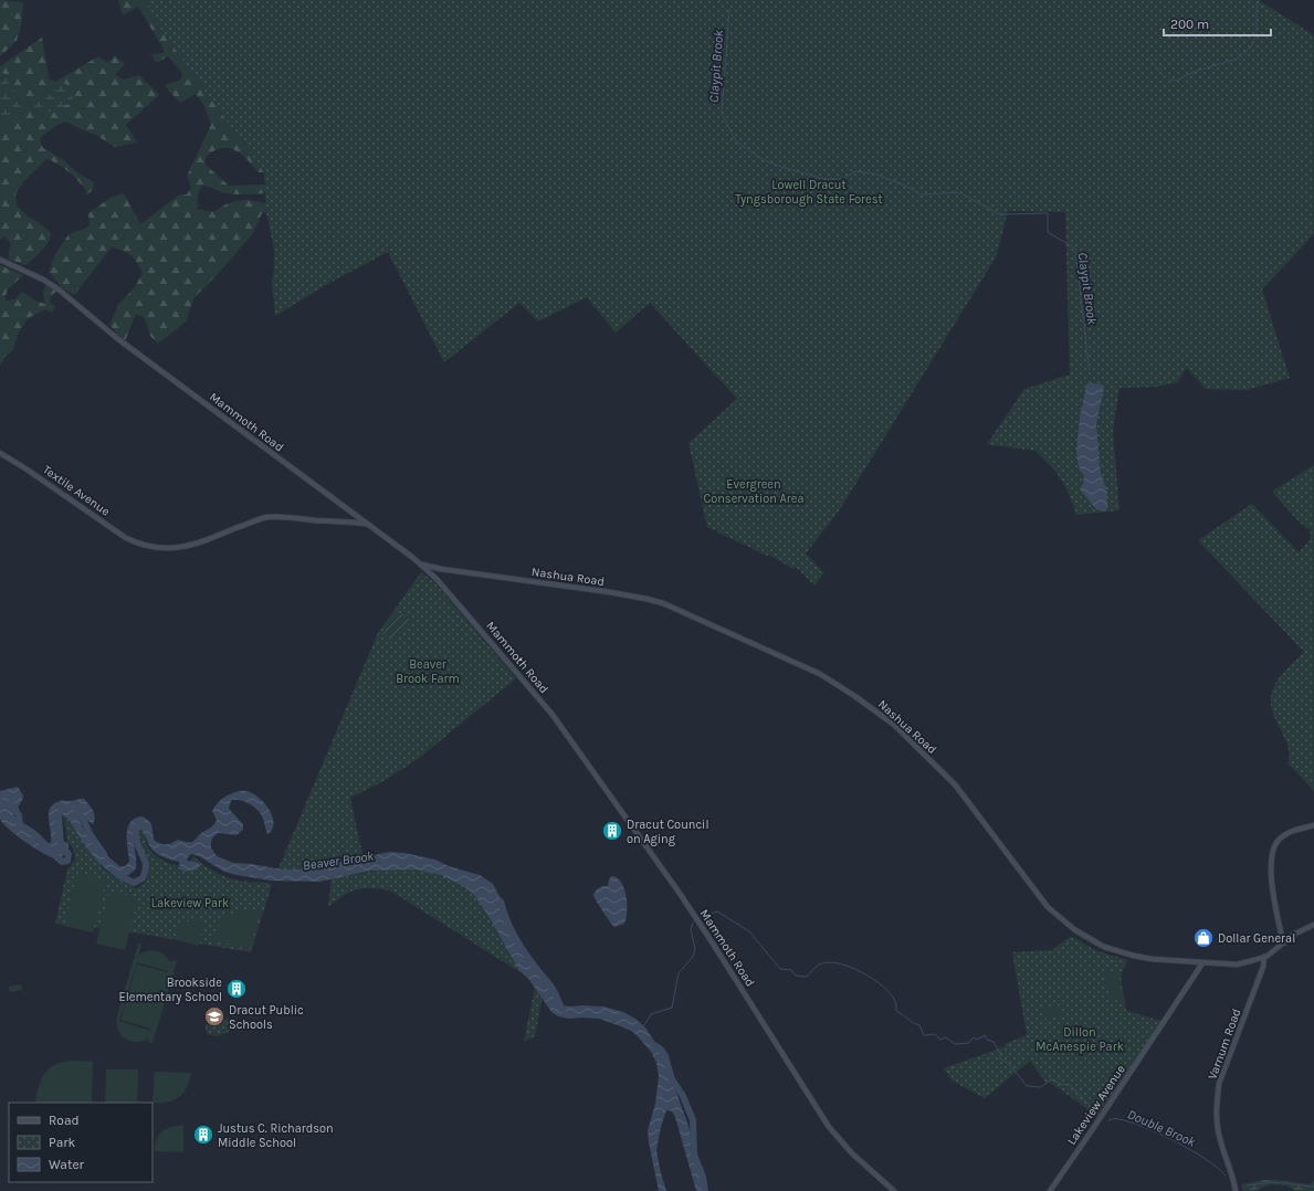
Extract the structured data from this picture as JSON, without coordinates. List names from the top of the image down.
{
  "streets": {
    "main road": [
      "Mammoth Road",
      "Textile Avenue",
      "Nashua Road",
      "Varnum Road",
      "Lakeview Avenue"
    ]
  },
  "crossings": [
    ["Mammoth Road", "Nashua Road"],
    ["Nashua Road", "Varnum Road"],
    ["Nashua Road", "Lakeview Avenue"]
  ],
  "water": ["Claypit Brook", "Beaver Brook", "Double Brook"],
  "parks": [
    "Lowell Dracut Tyngsborough State Forest",
    "Evergreen Conservation Area",
    "Beaver Brook Farm",
    "Lakeview Park",
    "Dillon McAnespie Park"
  ],
  "places": {
    "building": ["Dracut Council on Aging", "Brookside Elementary School", "Justus C. Richardson Middle School"],
    "shop": ["Dollar General"],
    "school or university": ["Dracut Public Schools"]
  },
  "legend": ["Road", "Park", "Water"],
  "scale_bar": "200 m"
}
